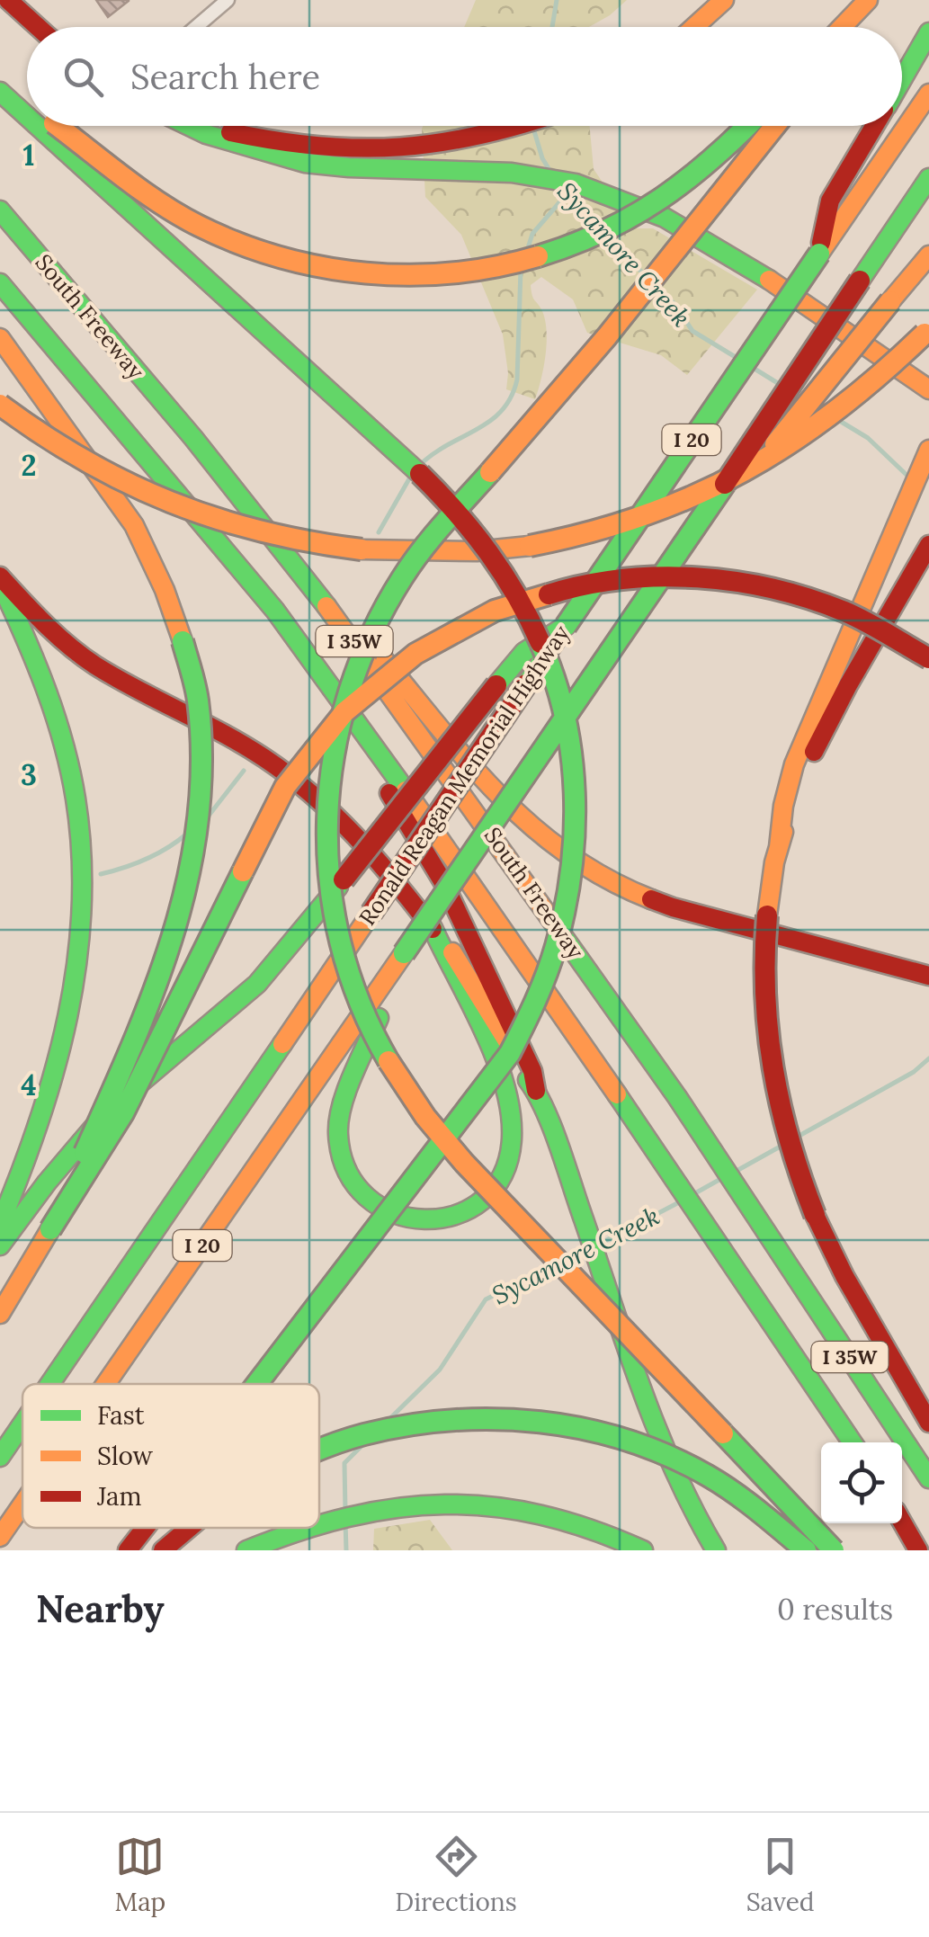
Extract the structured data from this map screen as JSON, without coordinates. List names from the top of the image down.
{
  "streets": {
    "main road": [
      "South Freeway",
      "I 20",
      "I 35W",
      "Ronald Reagan Memorial Highway"
    ]
  },
  "water": ["Sycamore Creek"],
  "legend": ["Fast", "Slow", "Jam"],
  "page": {
    "search": "Search here",
    "heading": ["Nearby", "0 results"],
    "nav": ["Map", "Directions", "Saved"]
  },
  "grid": {
    "rows": [
      "1",
      "2",
      "3",
      "4"
    ]
  }
}
